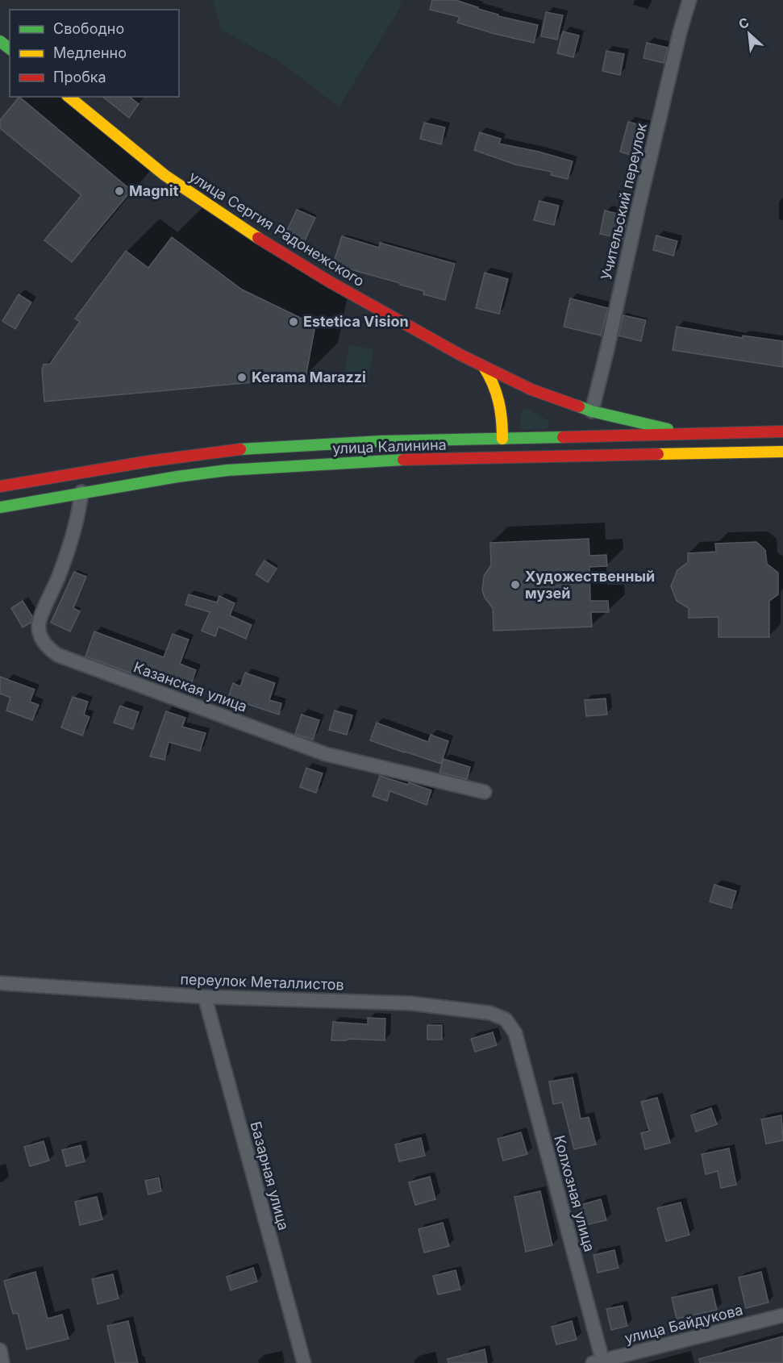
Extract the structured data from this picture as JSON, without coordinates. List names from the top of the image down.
{
  "streets": {
    "main road": ["улица Сергия Радонежского", "улица Калинина"],
    "street": [
      "Учительский переулок",
      "Казанская улица",
      "переулок Металлистов",
      "Базарная улица",
      "Колхозная улица",
      "улица Байдукова"
    ]
  },
  "crossings": [
    ["Учительский переулок", "улица Сергия Радонежского"],
    ["улица Сергия Радонежского", "улица Калинина"],
    ["улица Калинина", "Казанская улица"],
    ["переулок Металлистов", "Базарная улица"],
    ["переулок Металлистов", "Колхозная улица"],
    ["Колхозная улица", "улица Байдукова"]
  ],
  "places": [
    "Magnit",
    "Estetica Vision",
    "Kerama Marazzi",
    "Художественный музей"
  ],
  "legend": ["Свободно", "Медленно", "Пробка"],
  "north": "top left"
}
